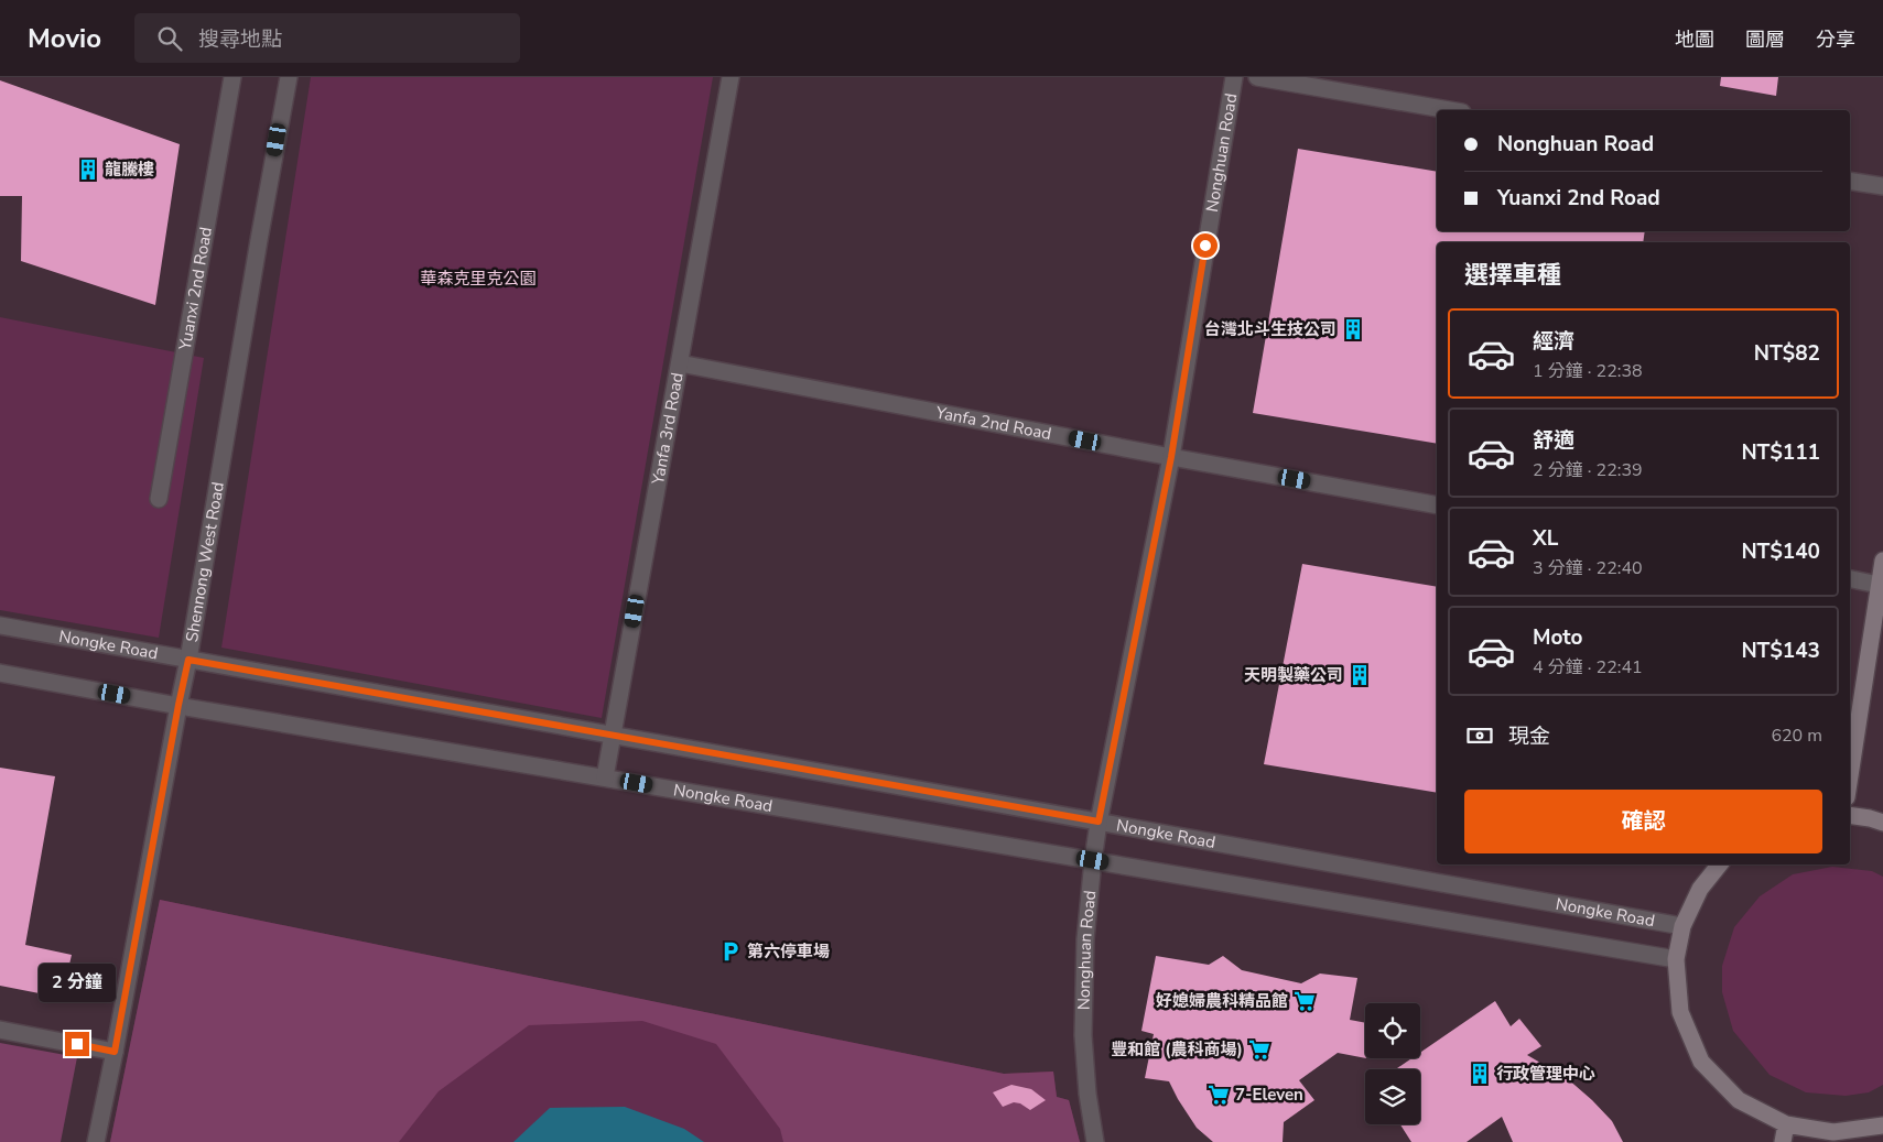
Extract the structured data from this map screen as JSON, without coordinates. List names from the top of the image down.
{
  "streets": {
    "street": [
      "Nonghuan Road",
      "Yuanxi 2nd Road",
      "Yanfa 2nd Road",
      "Yanfa 3rd Road",
      "Shennong West Road",
      "Nongke Road"
    ]
  },
  "crossings": [
    ["Nonghuan Road", "Yanfa 2nd Road"],
    ["Nonghuan Road", "Nongke Road"],
    ["Yanfa 2nd Road", "Yanfa 3rd Road"],
    ["Yanfa 3rd Road", "Nongke Road"],
    ["Shennong West Road", "Nongke Road"]
  ],
  "parks": ["華森克里克公園"],
  "places": {
    "building": [
      "龍騰樓",
      "台灣北斗生技公司",
      "天明製藥公司",
      "行政管理中心"
    ],
    "parking": ["第六停車場"],
    "supermarket": ["好媳婦農科精品館", "豐和館 (農科商場)", "7-Eleven"]
  },
  "page": {
    "header": "Movio",
    "search": "搜尋地點",
    "nav": ["地圖", "圖層", "分享"],
    "banner": ["Nonghuan Road", "Yuanxi 2nd Road"],
    "heading": "選擇車種",
    "list": [
      {
        "name": "經濟",
        "note": "1 分鐘 · 22:38",
        "value": "NT$82"
      },
      {
        "name": "舒適",
        "note": "2 分鐘 · 22:39",
        "value": "NT$111"
      },
      {
        "name": "XL",
        "note": "3 分鐘 · 22:40",
        "value": "NT$140"
      },
      {
        "name": "Moto",
        "note": "4 分鐘 · 22:41",
        "value": "NT$143"
      }
    ],
    "pay": ["現金", "620 m"],
    "buttons": "確認",
    "bubble": "2 分鐘"
  }
}
